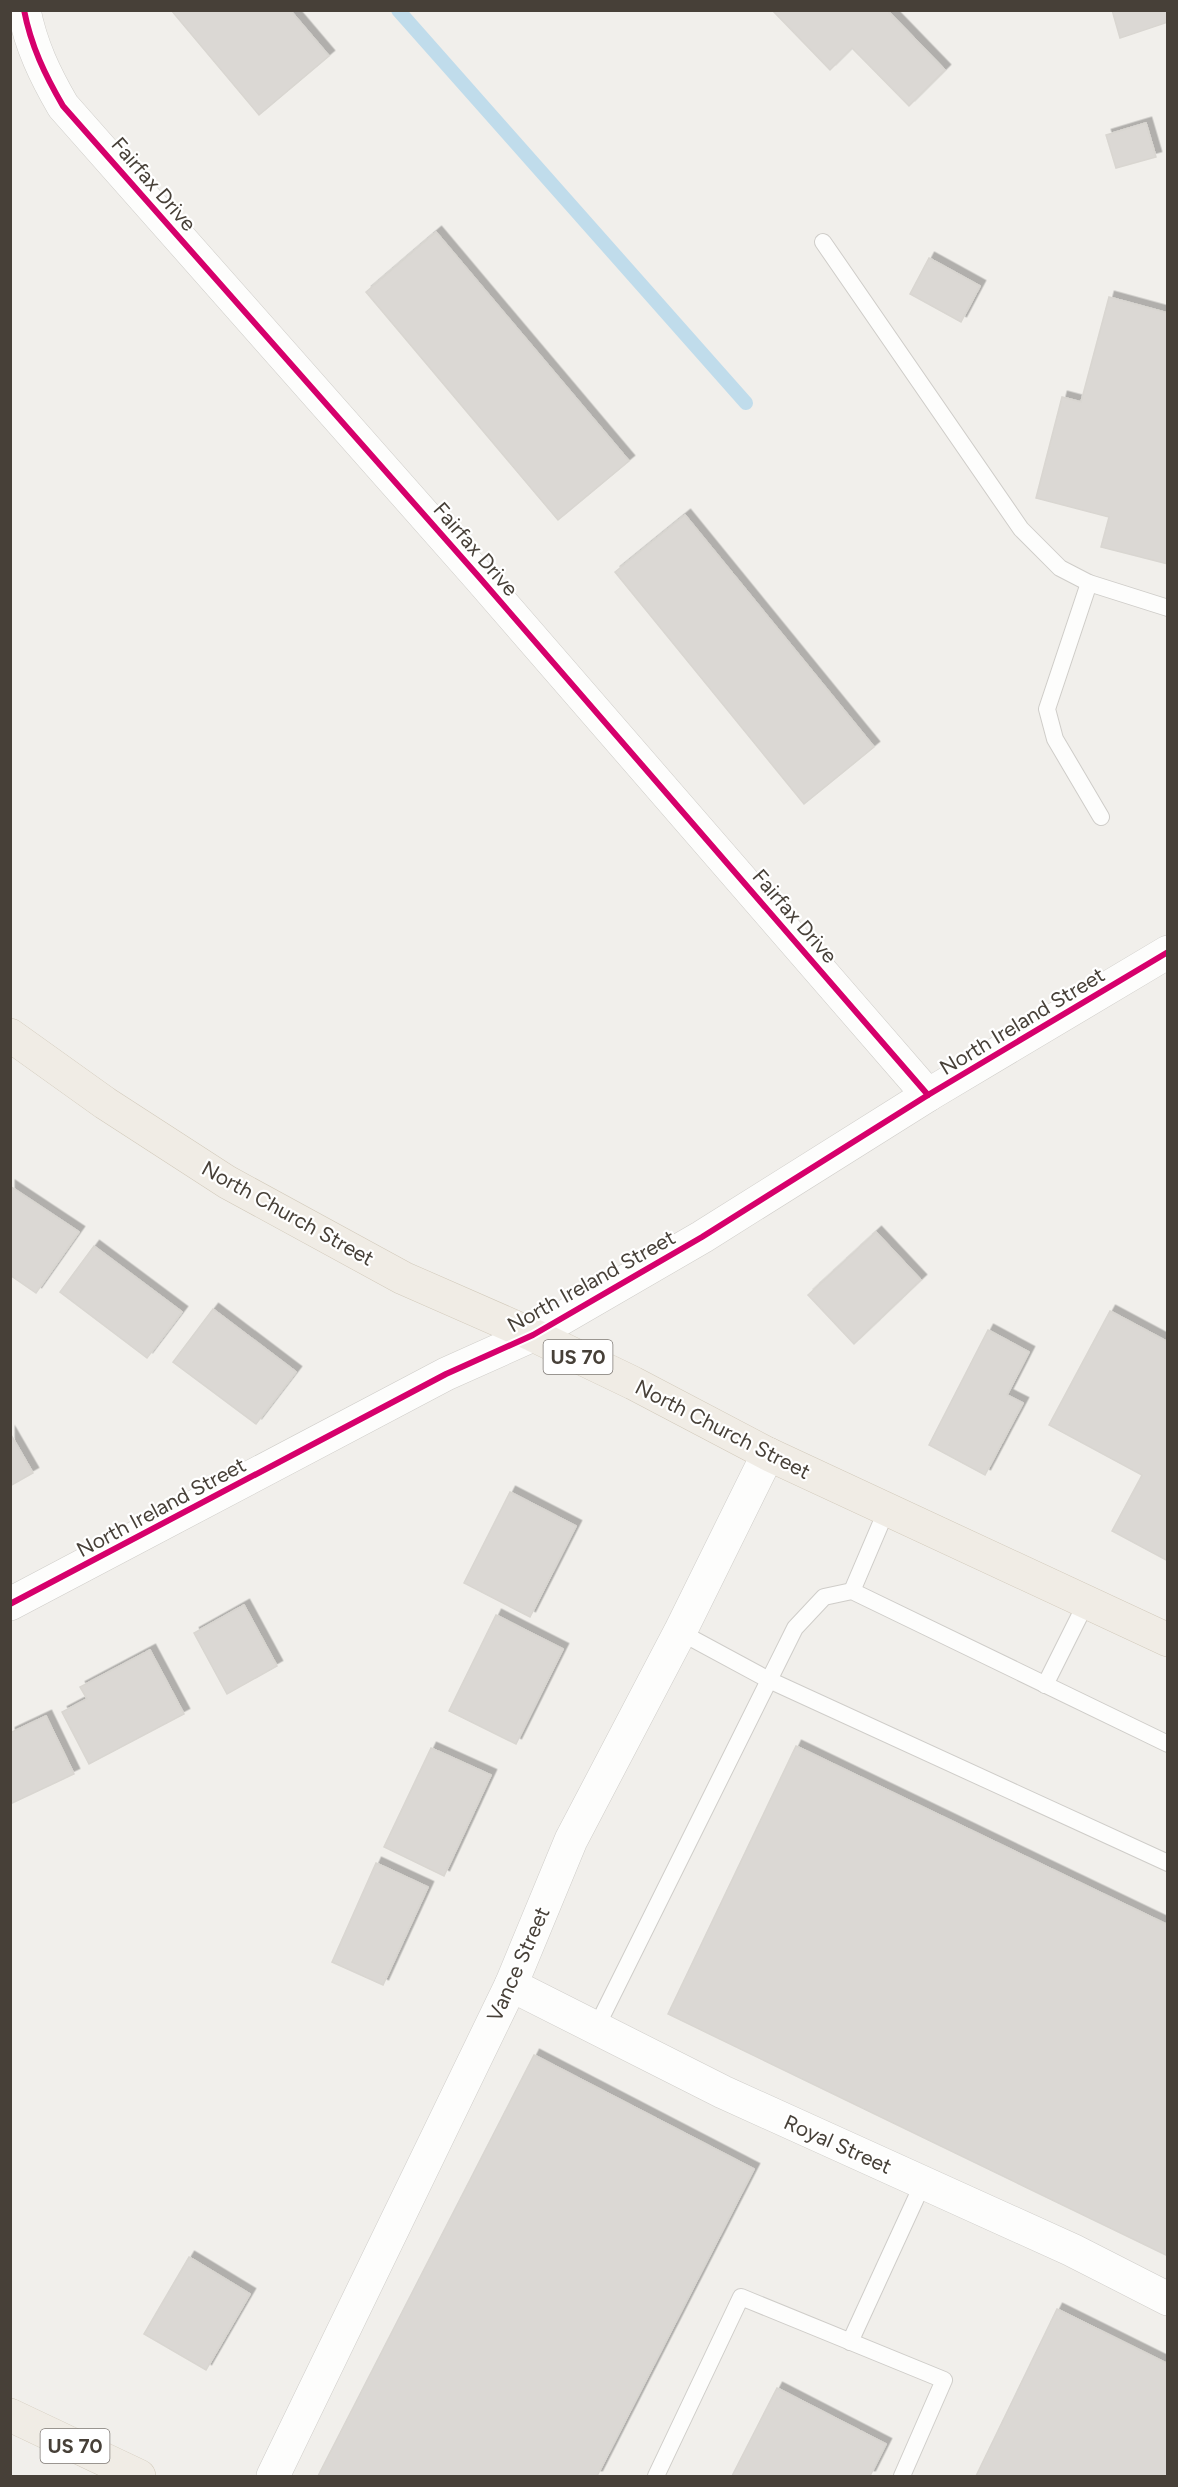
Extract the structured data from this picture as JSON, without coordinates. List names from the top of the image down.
{
  "streets": {
    "main road": ["North Church Street", "US 70"],
    "street": [
      "Fairfax Drive",
      "North Ireland Street",
      "Vance Street",
      "Royal Street"
    ]
  },
  "crossings": [
    ["Fairfax Drive", "North Ireland Street"],
    ["North Ireland Street", "North Church Street"],
    ["North Church Street", "Vance Street"],
    ["Vance Street", "Royal Street"]
  ]
}
